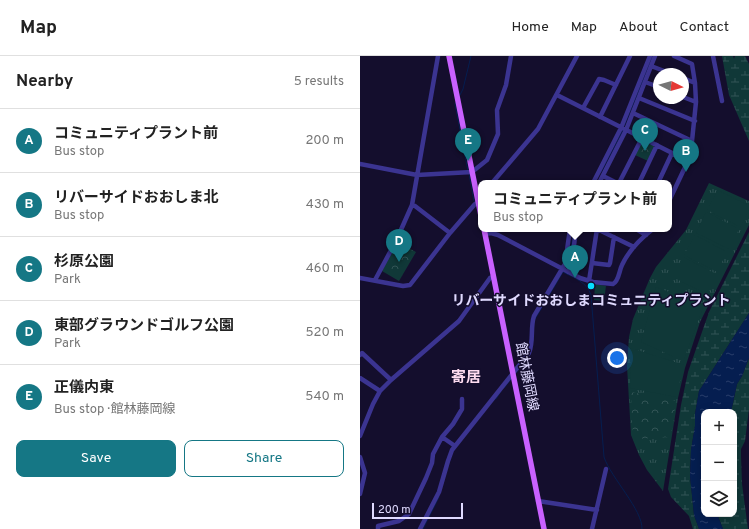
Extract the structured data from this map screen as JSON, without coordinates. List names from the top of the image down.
{
  "streets": {
    "main road": ["館林藤岡線"]
  },
  "districts": ["寄居"],
  "places": ["リバーサイドおおしまコミュニティプラント"],
  "scale_bar": "200 m",
  "north": "right",
  "page": {
    "header": "Map",
    "nav": [
      "Home",
      "Map",
      "About",
      "Contact"
    ],
    "heading": ["Nearby", "5 results"],
    "list": [
      {
        "mark": "A",
        "name": "コミュニティプラント前",
        "note": "Bus stop",
        "value": "200 m"
      },
      {
        "mark": "B",
        "name": "リバーサイドおおしま北",
        "note": "Bus stop",
        "value": "430 m"
      },
      {
        "mark": "C",
        "name": "杉原公園",
        "note": "Park",
        "value": "460 m"
      },
      {
        "mark": "D",
        "name": "東部グラウンドゴルフ公園",
        "note": "Park",
        "value": "520 m"
      },
      {
        "mark": "E",
        "name": "正儀内東",
        "note": "Bus stop · 館林藤岡線",
        "value": "540 m"
      }
    ],
    "pins": [
      "C",
      "E",
      "B",
      "D",
      "A"
    ],
    "popup": ["コミュニティプラント前", "Bus stop"],
    "map_buttons": ["+", "−"],
    "buttons": ["Save", "Share"],
    "scale": "200 m"
  }
}
